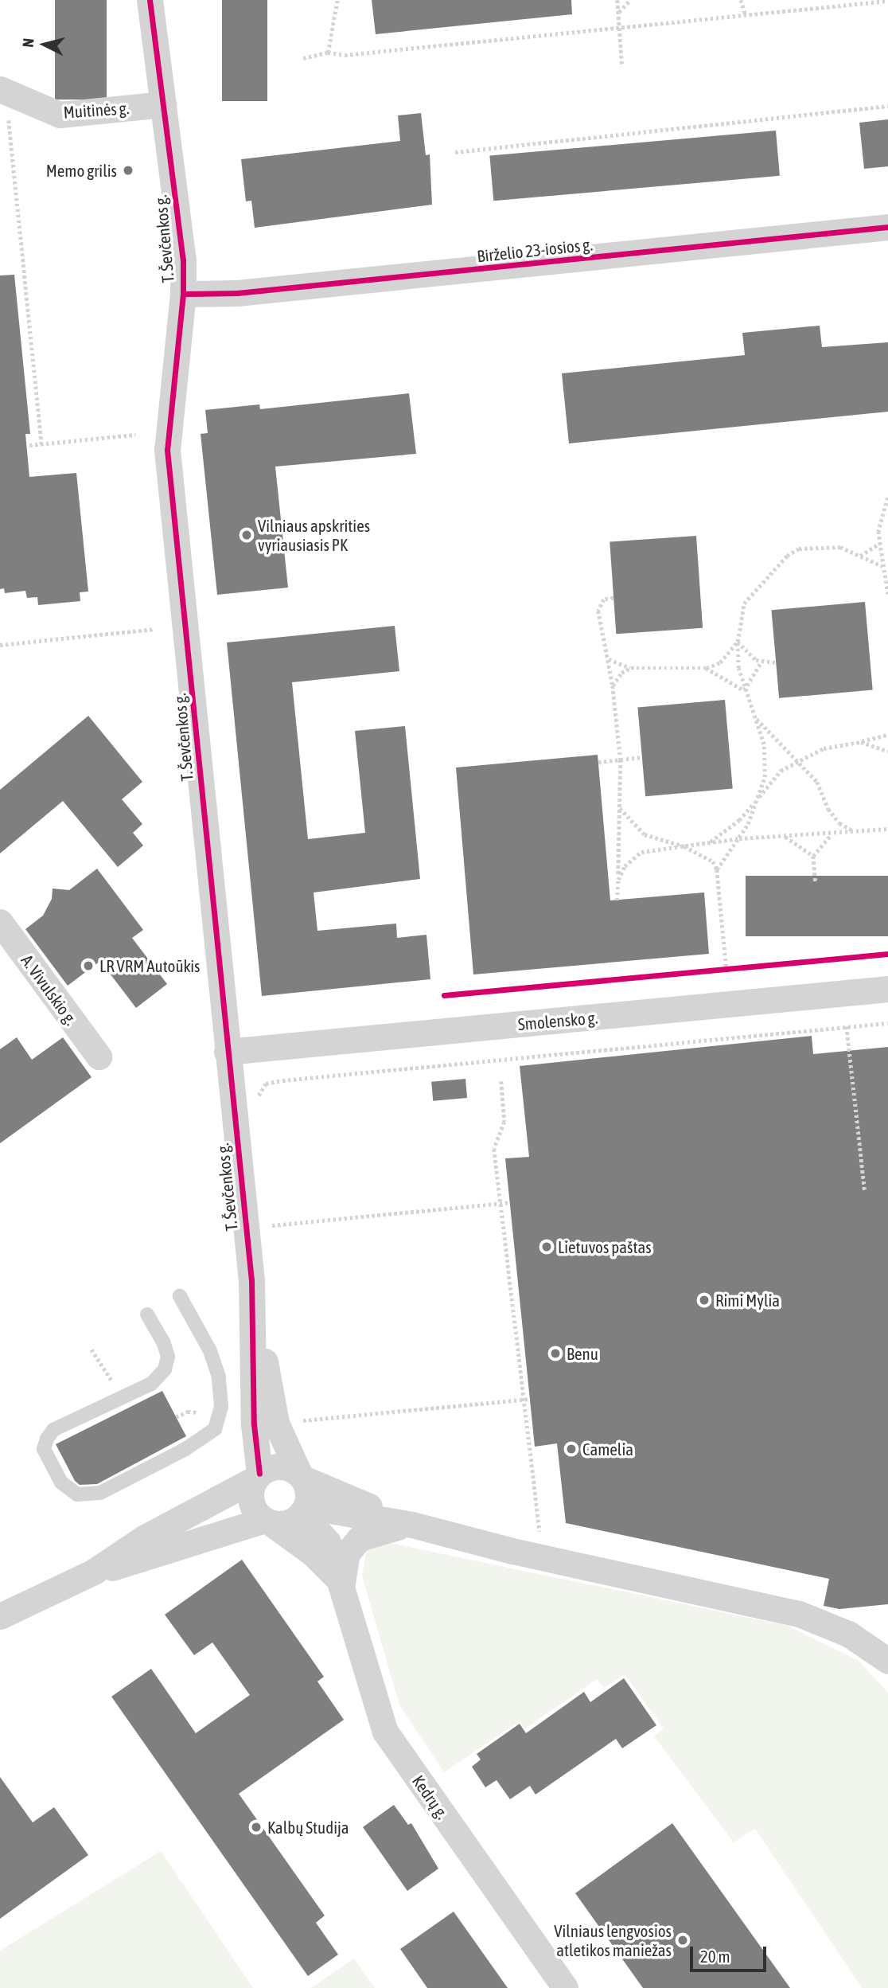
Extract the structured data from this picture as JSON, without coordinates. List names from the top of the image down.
{
  "streets": {
    "street": [
      "Muitinės g.",
      "T. Ševčenkos g.",
      "Birželio 23-iosios g.",
      "A. Vivulskio g.",
      "Smolensko g.",
      "Kedrų g."
    ]
  },
  "crossings": [
    ["Muitinės g.", "T. Ševčenkos g."],
    ["T. Ševčenkos g.", "Birželio 23-iosios g."],
    ["T. Ševčenkos g.", "Smolensko g."],
    ["T. Ševčenkos g.", "Kedrų g."]
  ],
  "places": [
    "Memo grilis",
    "Vilniaus apskrities vyriausiasis PK",
    "LR VRM Autoūkis",
    "Lietuvos paštas",
    "Rimi Mylia",
    "Benu",
    "Camelia",
    "Kalbų Studija",
    "Vilniaus lengvosios atletikos maniežas"
  ],
  "scale_bar": "20 m",
  "north": "left"
}
